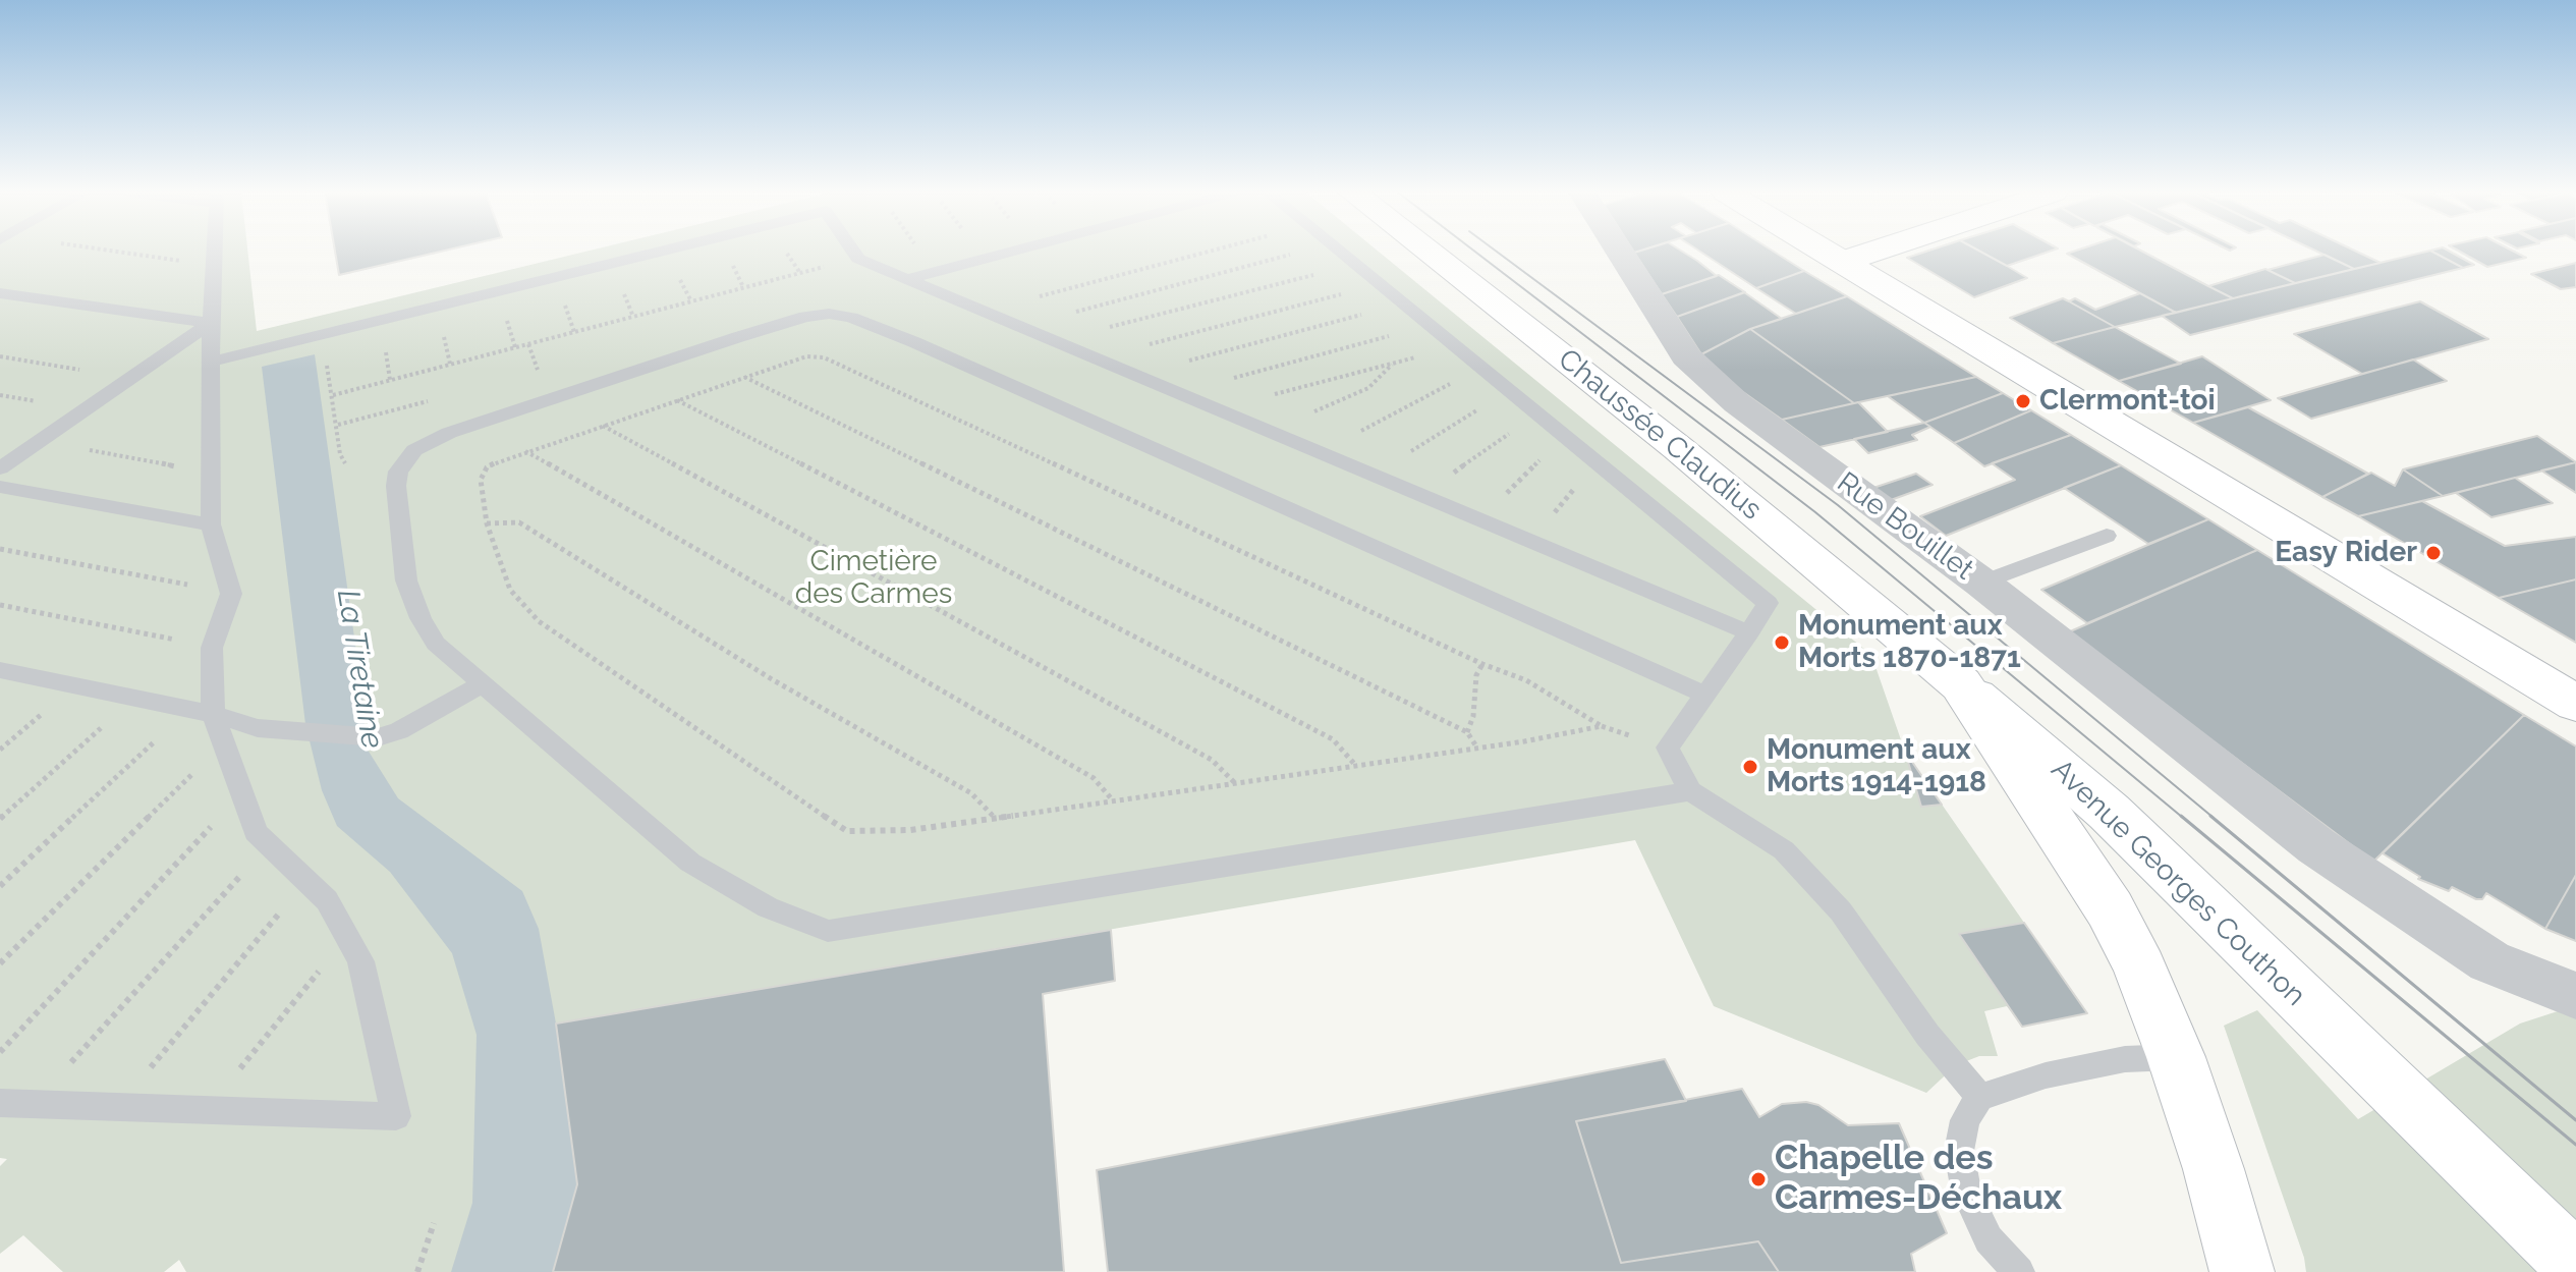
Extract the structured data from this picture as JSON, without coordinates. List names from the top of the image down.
{
  "streets": {
    "main road": ["Chaussée Claudius", "Avenue Georges Couthon"],
    "street": ["Rue Bouillet"]
  },
  "crossings": [
    ["Chaussée Claudius", "Avenue Georges Couthon"]
  ],
  "water": ["La Tiretaine"],
  "parks": ["Cimetière des Carmes"],
  "places": [
    "Clermont-toi",
    "Easy Rider",
    "Monument aux Morts 1870-1871",
    "Monument aux Morts 1914-1918",
    "Chapelle des Carmes-Déchaux"
  ]
}
